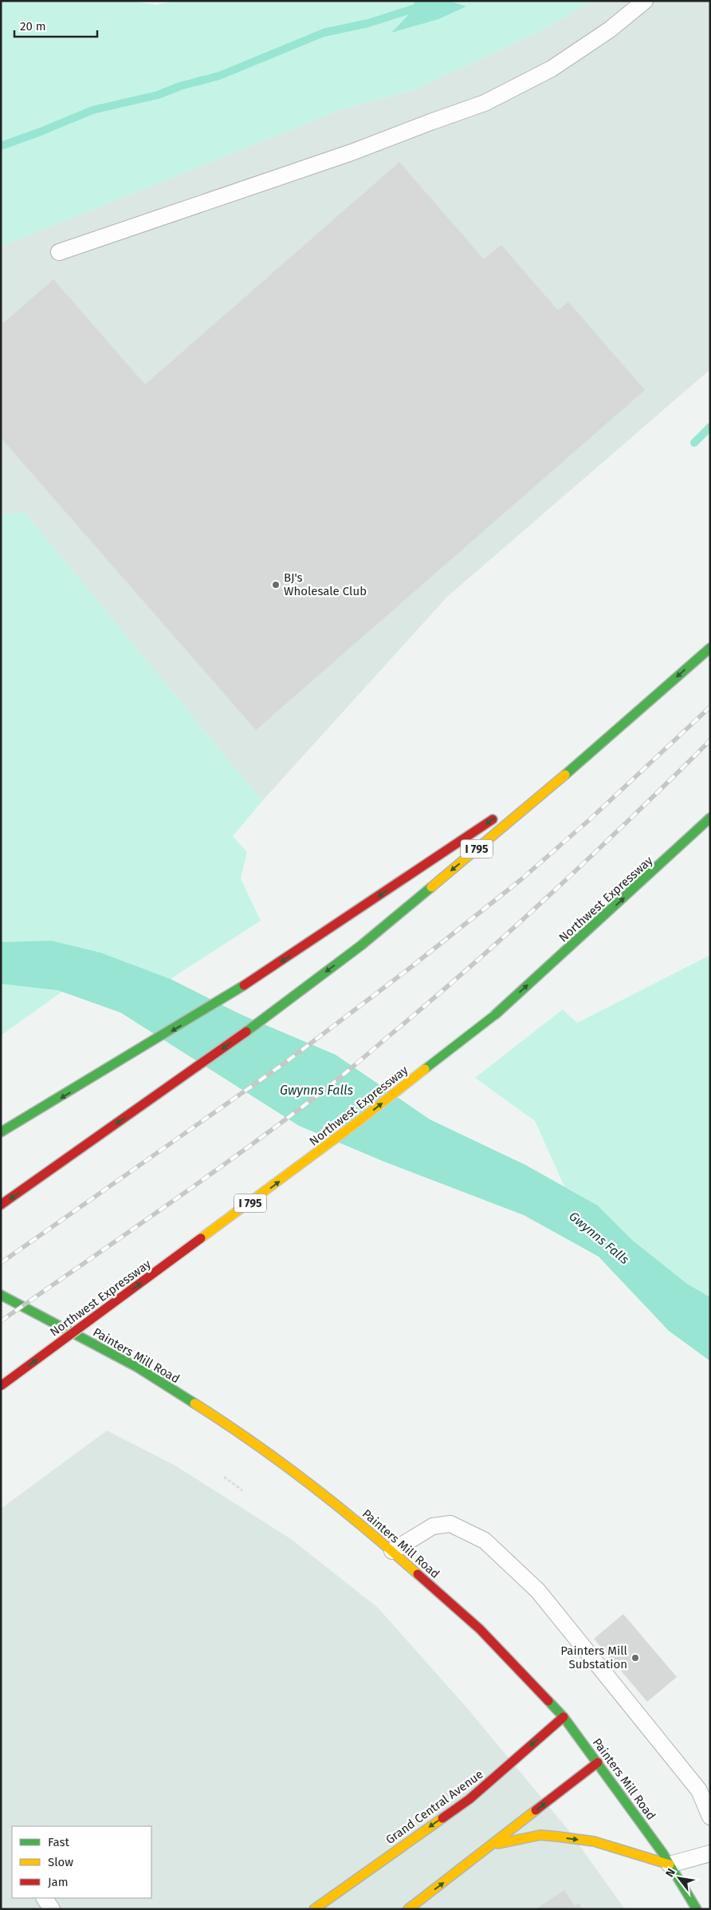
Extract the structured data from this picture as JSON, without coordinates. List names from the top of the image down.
{
  "streets": {
    "main road": [
      "I 795",
      "Northwest Expressway",
      "Painters Mill Road",
      "Grand Central Avenue"
    ]
  },
  "crossings": [
    ["Painters Mill Road", "Grand Central Avenue"]
  ],
  "one_way": ["Northwest Expressway"],
  "water": ["Gwynns Falls"],
  "places": ["BJ's Wholesale Club", "Painters Mill Substation"],
  "legend": ["Fast", "Slow", "Jam"],
  "scale_bar": "20 m",
  "north": "top left"
}
